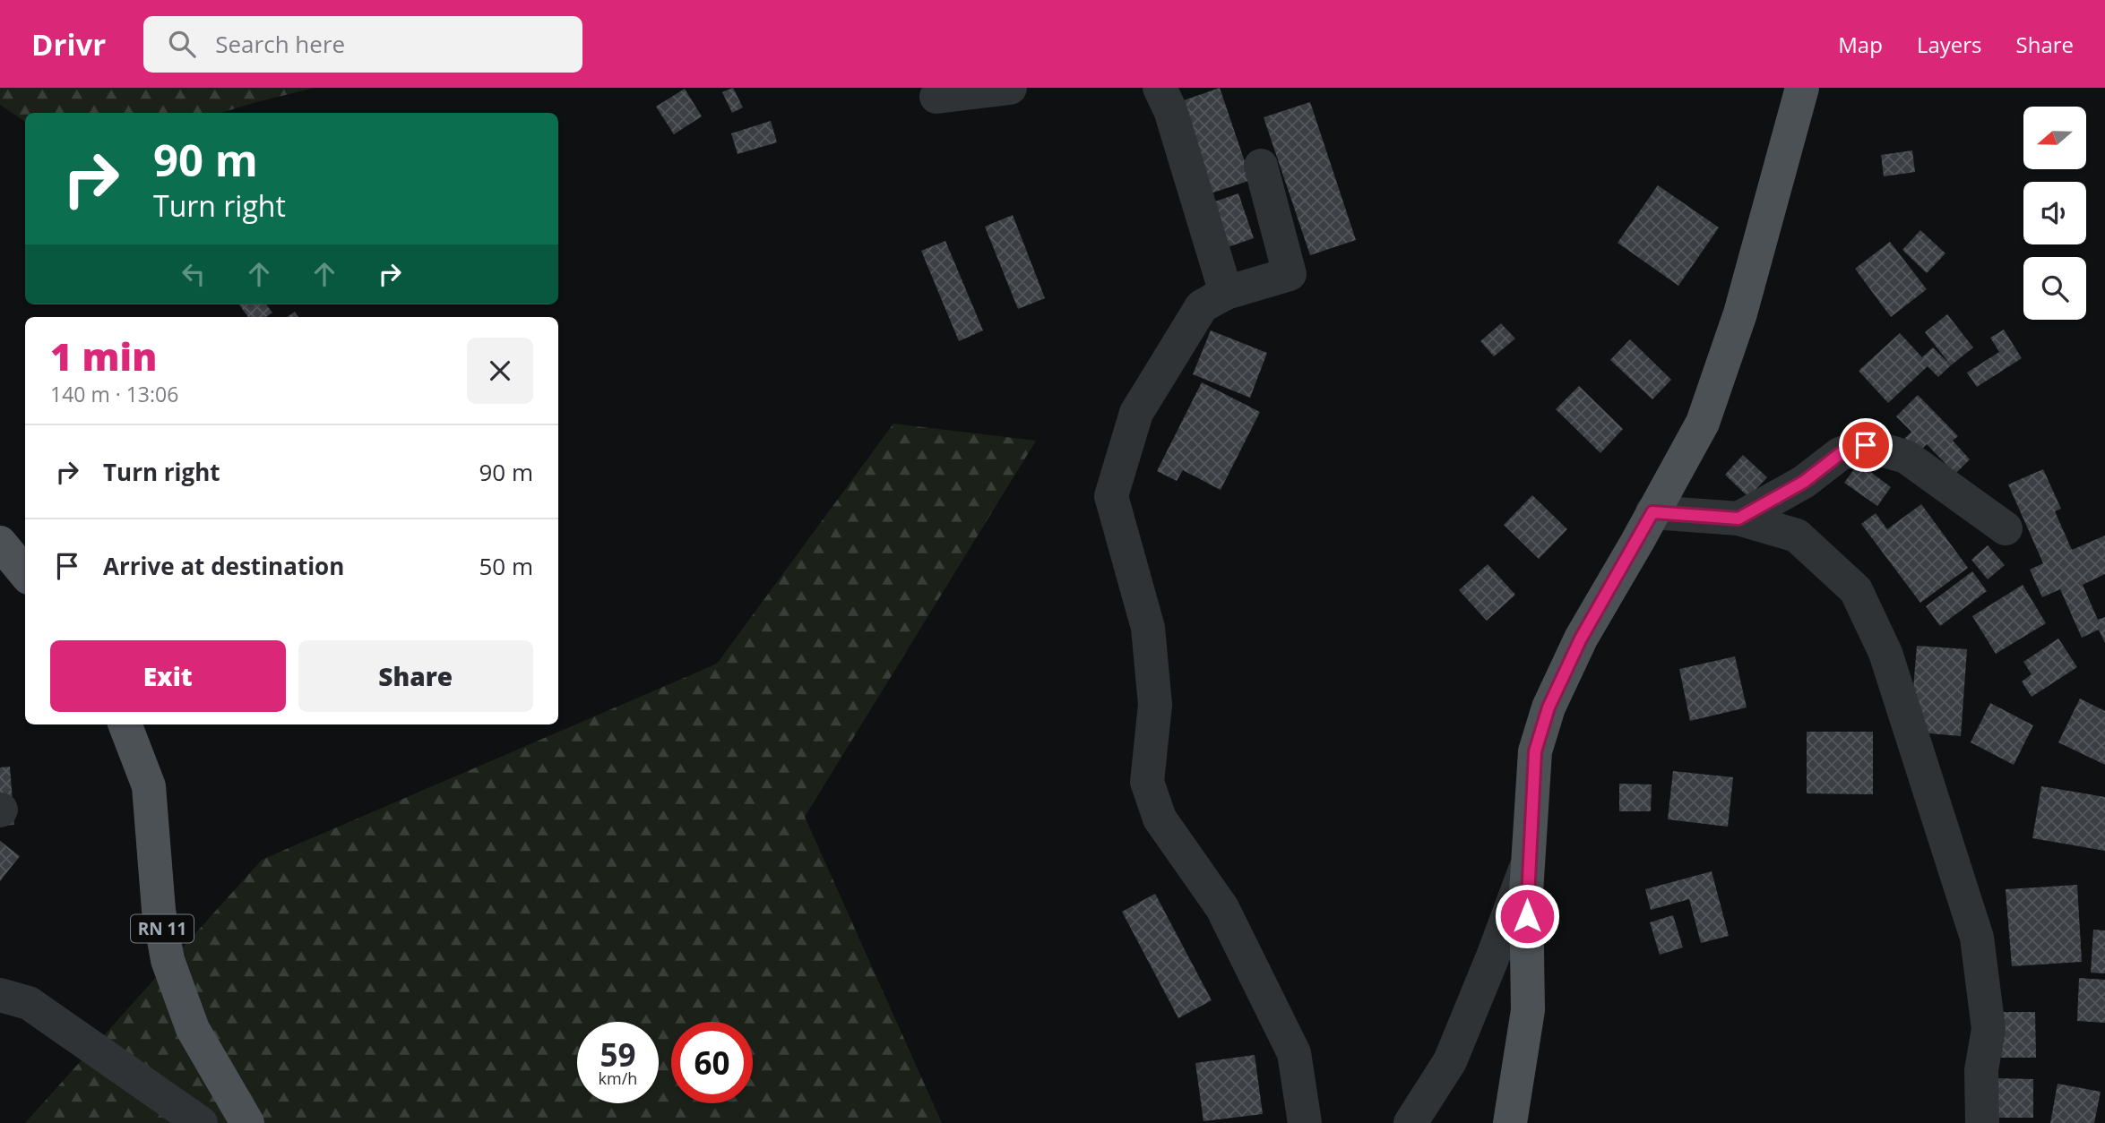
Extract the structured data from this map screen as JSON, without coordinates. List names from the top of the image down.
{
  "streets": {
    "main road": ["RN 11"]
  },
  "north": "left",
  "page": {
    "header": "Drivr",
    "search": "Search here",
    "nav": ["Map", "Layers", "Share"],
    "turn": ["90 m", "Turn right"],
    "heading": ["1 min", "140 m · 13:06"],
    "list": [
      {
        "name": "Turn right",
        "value": "90 m"
      },
      {
        "name": "Arrive at destination",
        "value": "50 m"
      }
    ],
    "buttons": ["Exit", "Share"],
    "speed": "59 km/h",
    "limit": "60"
  }
}
